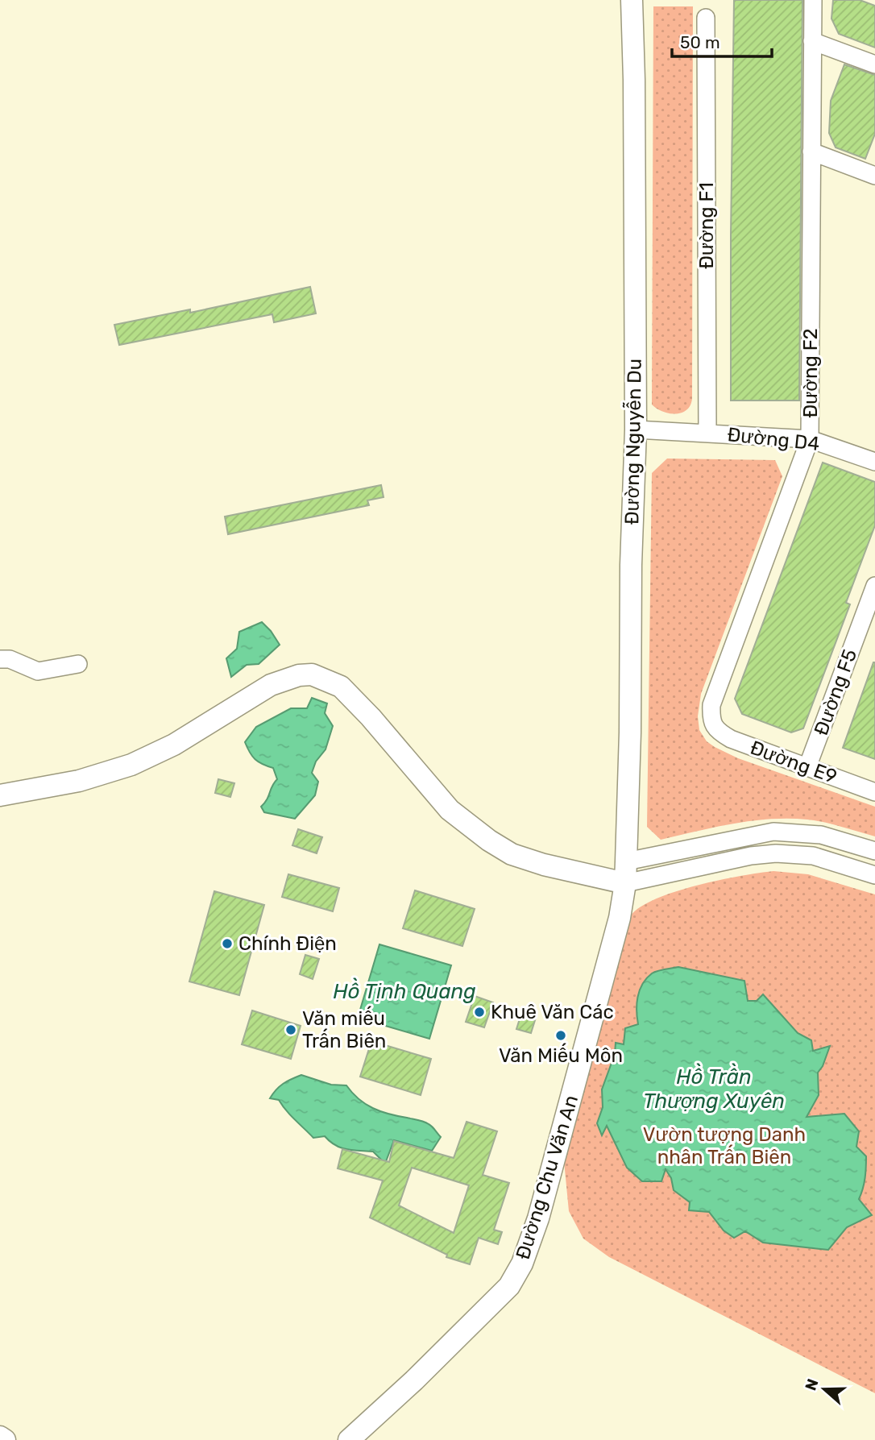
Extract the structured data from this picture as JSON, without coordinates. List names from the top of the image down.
{
  "streets": {
    "main road": ["Đường Nguyễn Du", "Đường Chu Văn An"],
    "street": [
      "Đường F1",
      "Đường F2",
      "Đường D4",
      "Đường F5",
      "Đường E9"
    ]
  },
  "crossings": [
    ["Đường F1", "Đường D4"],
    ["Đường F2", "Đường D4"],
    ["Đường F2", "Đường E9"],
    ["Đường D4", "Đường Nguyễn Du"],
    ["Đường Nguyễn Du", "Đường Chu Văn An"],
    ["Đường F5", "Đường E9"]
  ],
  "water": ["Hồ Tịnh Quang", "Hồ Trần Thượng Xuyên"],
  "parks": ["Vườn tượng Danh nhân Trấn Biên"],
  "places": [
    "Chính Điện",
    "Khuê Văn Các",
    "Văn miếu Trấn Biên",
    "Văn Miếu Môn"
  ],
  "scale_bar": "50 m",
  "north": "left"
}
